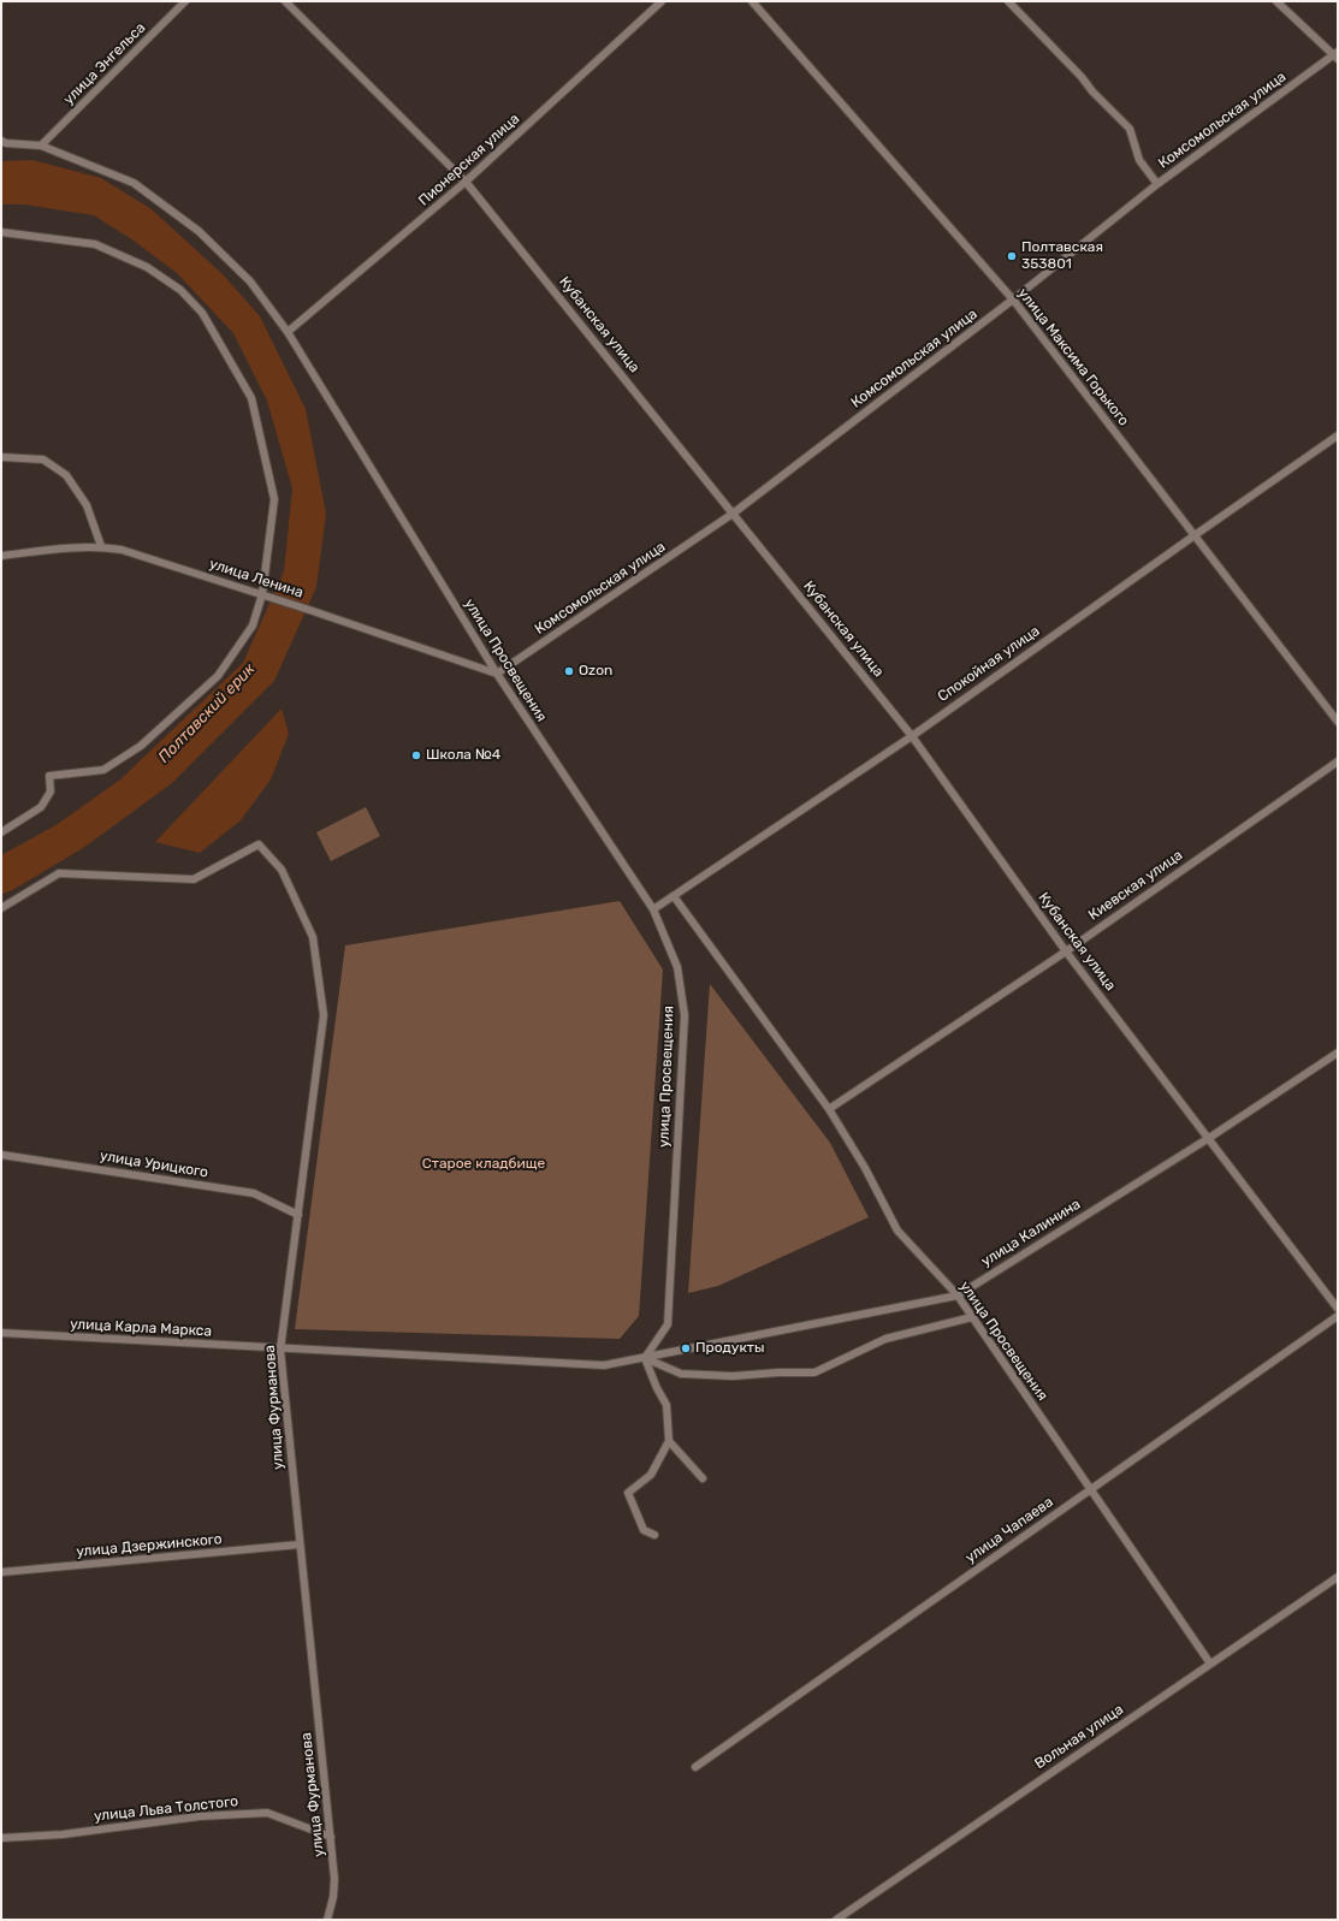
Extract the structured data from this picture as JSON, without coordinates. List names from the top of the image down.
{
  "streets": {
    "street": [
      "улица Энгельса",
      "Комсомольская улица",
      "Пионерская улица",
      "Кубанская улица",
      "улица Максима Горького",
      "улица Ленина",
      "улица Просвещения",
      "Спокойная улица",
      "Киевская улица",
      "улица Урицкого",
      "улица Калинина",
      "улица Карла Маркса",
      "улица Фурманова",
      "улица Чапаева",
      "улица Дзержинского",
      "Вольная улица",
      "улица Льва Толстого"
    ]
  },
  "crossings": [
    ["улица Энгельса", "улица Просвещения"],
    ["Комсомольская улица", "Кубанская улица"],
    ["Комсомольская улица", "улица Максима Горького"],
    ["Комсомольская улица", "улица Ленина"],
    ["Комсомольская улица", "улица Просвещения"],
    ["Пионерская улица", "Кубанская улица"],
    ["Пионерская улица", "улица Просвещения"],
    ["Кубанская улица", "Спокойная улица"],
    ["Кубанская улица", "Киевская улица"],
    ["Кубанская улица", "улица Калинина"],
    ["улица Максима Горького", "Спокойная улица"],
    ["улица Ленина", "улица Просвещения"],
    ["улица Просвещения", "Спокойная улица"],
    ["улица Просвещения", "Киевская улица"],
    ["улица Просвещения", "улица Калинина"],
    ["улица Просвещения", "улица Карла Маркса"],
    ["улица Просвещения", "улица Чапаева"],
    ["улица Просвещения", "Вольная улица"],
    ["улица Урицкого", "улица Фурманова"],
    ["улица Калинина", "улица Карла Маркса"],
    ["улица Карла Маркса", "улица Фурманова"],
    ["улица Фурманова", "улица Дзержинского"],
    ["улица Фурманова", "улица Льва Толстого"]
  ],
  "water": ["Полтавский ерик"],
  "parks": ["Старое кладбище"],
  "places": [
    "Полтавская 353801",
    "Ozon",
    "Школа №4",
    "Продукты"
  ]
}
